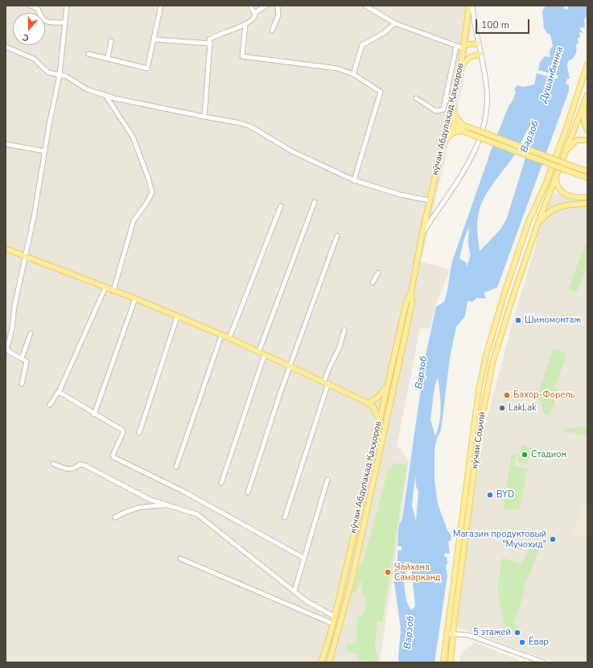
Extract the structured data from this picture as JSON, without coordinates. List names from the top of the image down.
{
  "streets": {
    "main road": ["кӯчаи Абдулаҳад Қаҳҳоров", "кӯчаи Соҳилӣ"]
  },
  "water": ["Душанбинка", "Варзоб"],
  "places": [
    "Шиномонтаж",
    "Бахор-Форель",
    "LakLak",
    "Стадион",
    "BYD",
    "Магазин продуктовый \"Мучохид\"",
    "Чайхана Самарканд",
    "5 этажей",
    "Ёвар"
  ],
  "scale_bar": "100 m",
  "north": "bottom"
}
